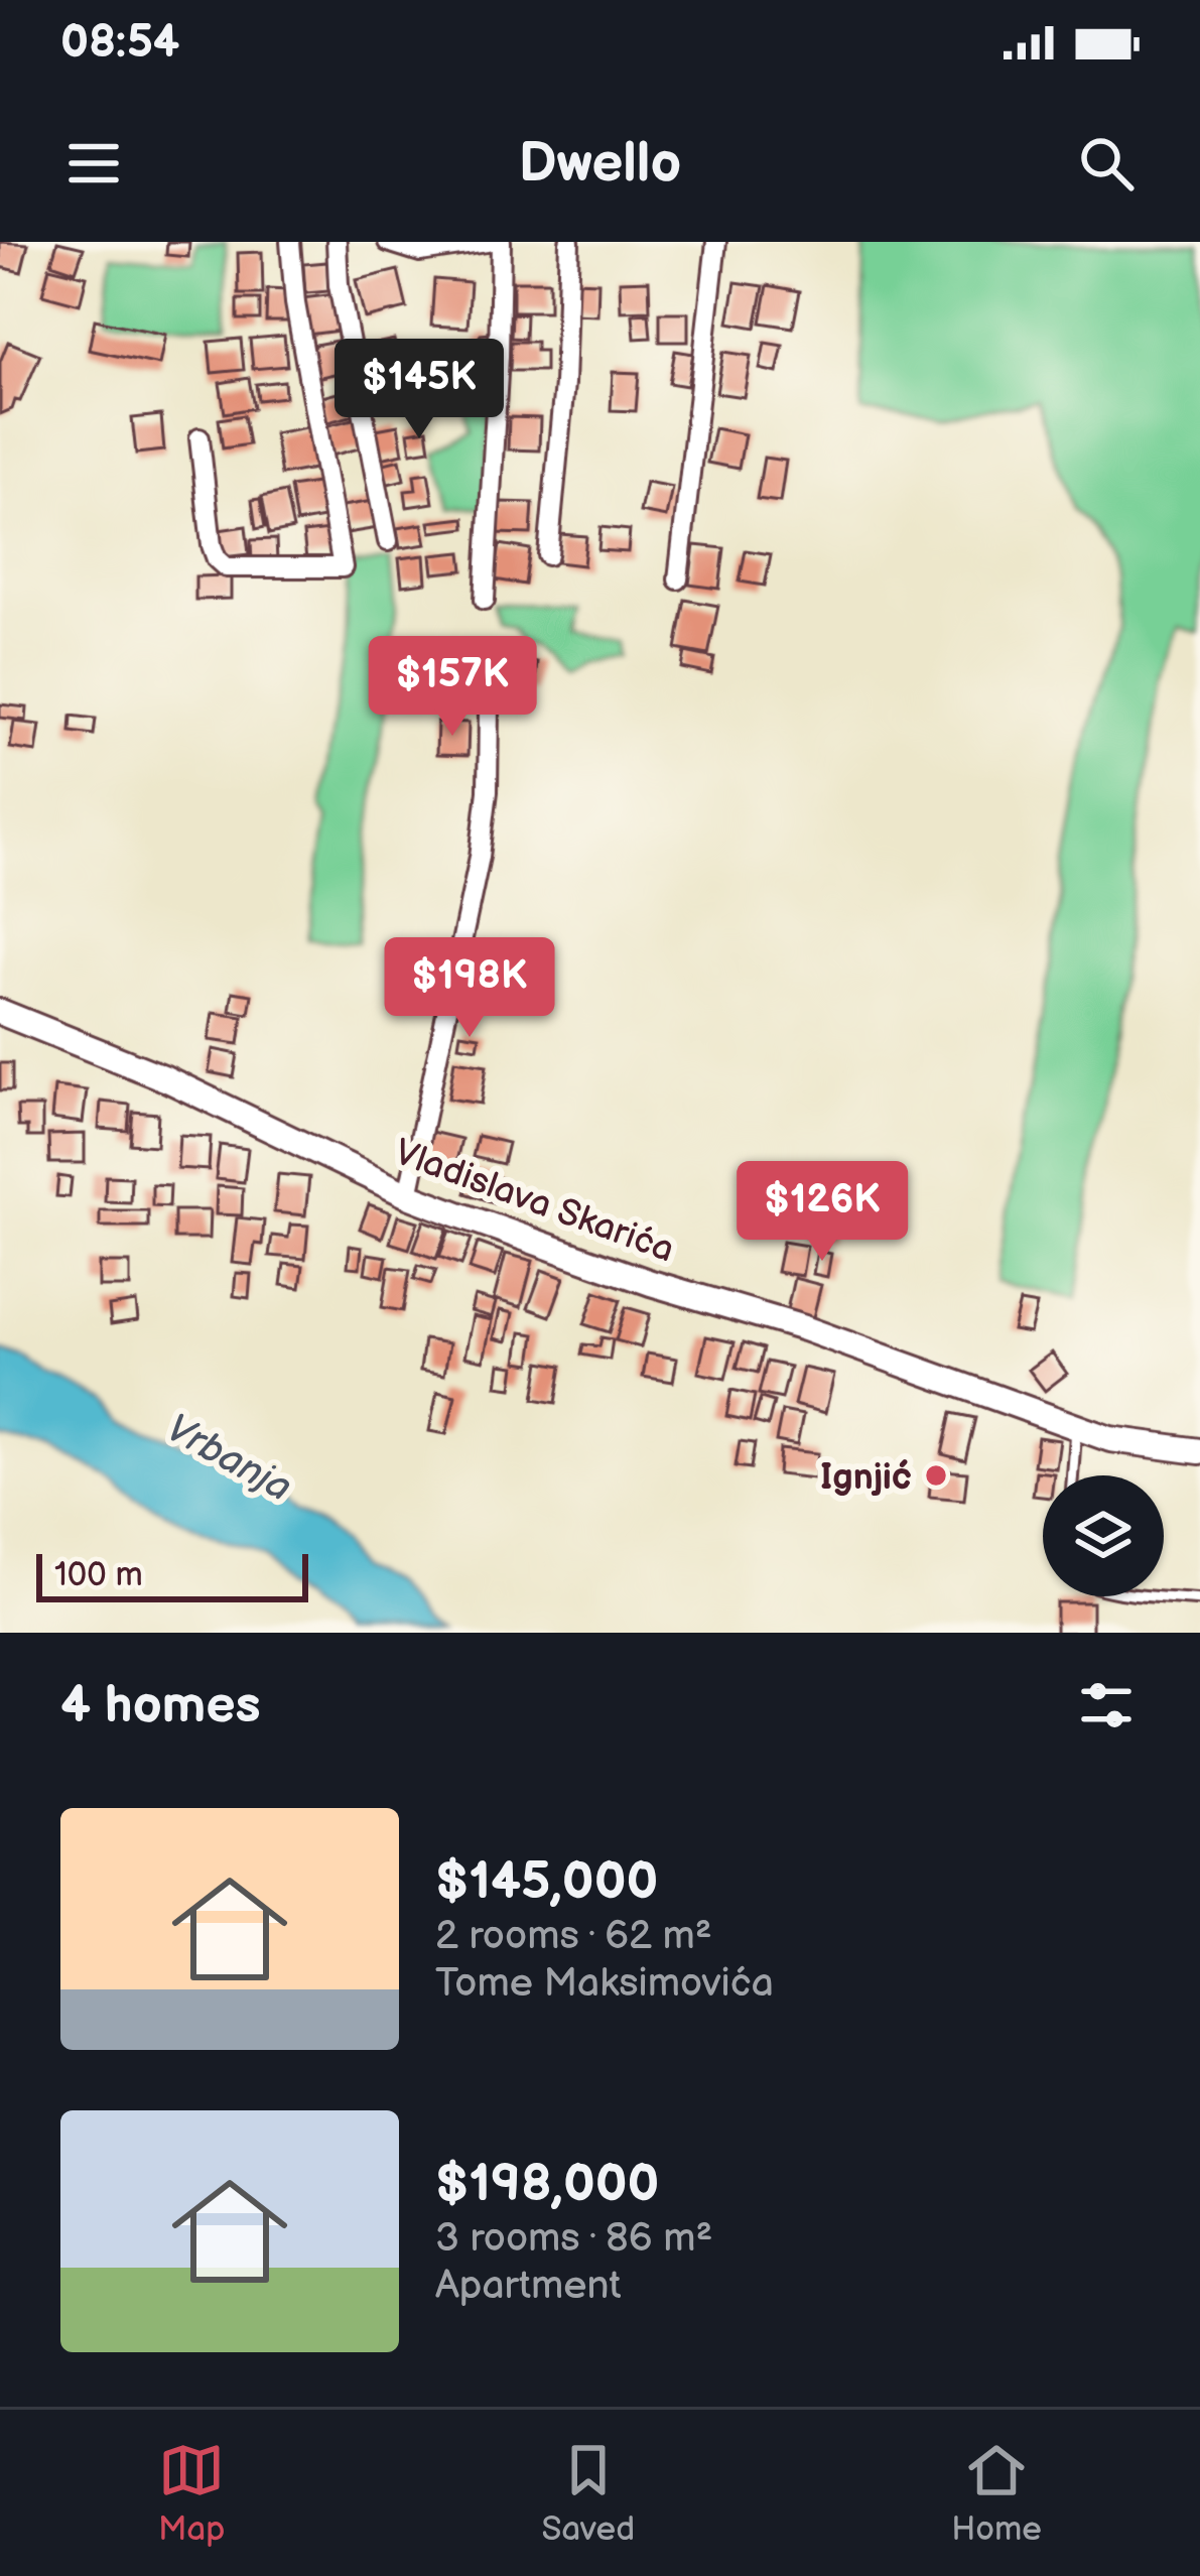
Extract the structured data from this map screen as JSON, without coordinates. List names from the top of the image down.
{
  "streets": {
    "street": ["Vladislava Skarića"]
  },
  "water": ["Vrbanja"],
  "places": ["Ignjić"],
  "scale_bar": "100 m",
  "page": {
    "status": "08:54",
    "header": "Dwello",
    "price": [
      "$145K",
      "$157K",
      "$198K",
      "$126K"
    ],
    "scale": "100 m",
    "heading": "4 homes",
    "list": [
      {
        "name": "$145,000",
        "note": "2 rooms · 62 m² · Tome Maksimovića"
      },
      {
        "name": "$198,000",
        "note": "3 rooms · 86 m² · Apartment"
      }
    ],
    "tabs": ["Map", "Saved", "Home"]
  }
}
